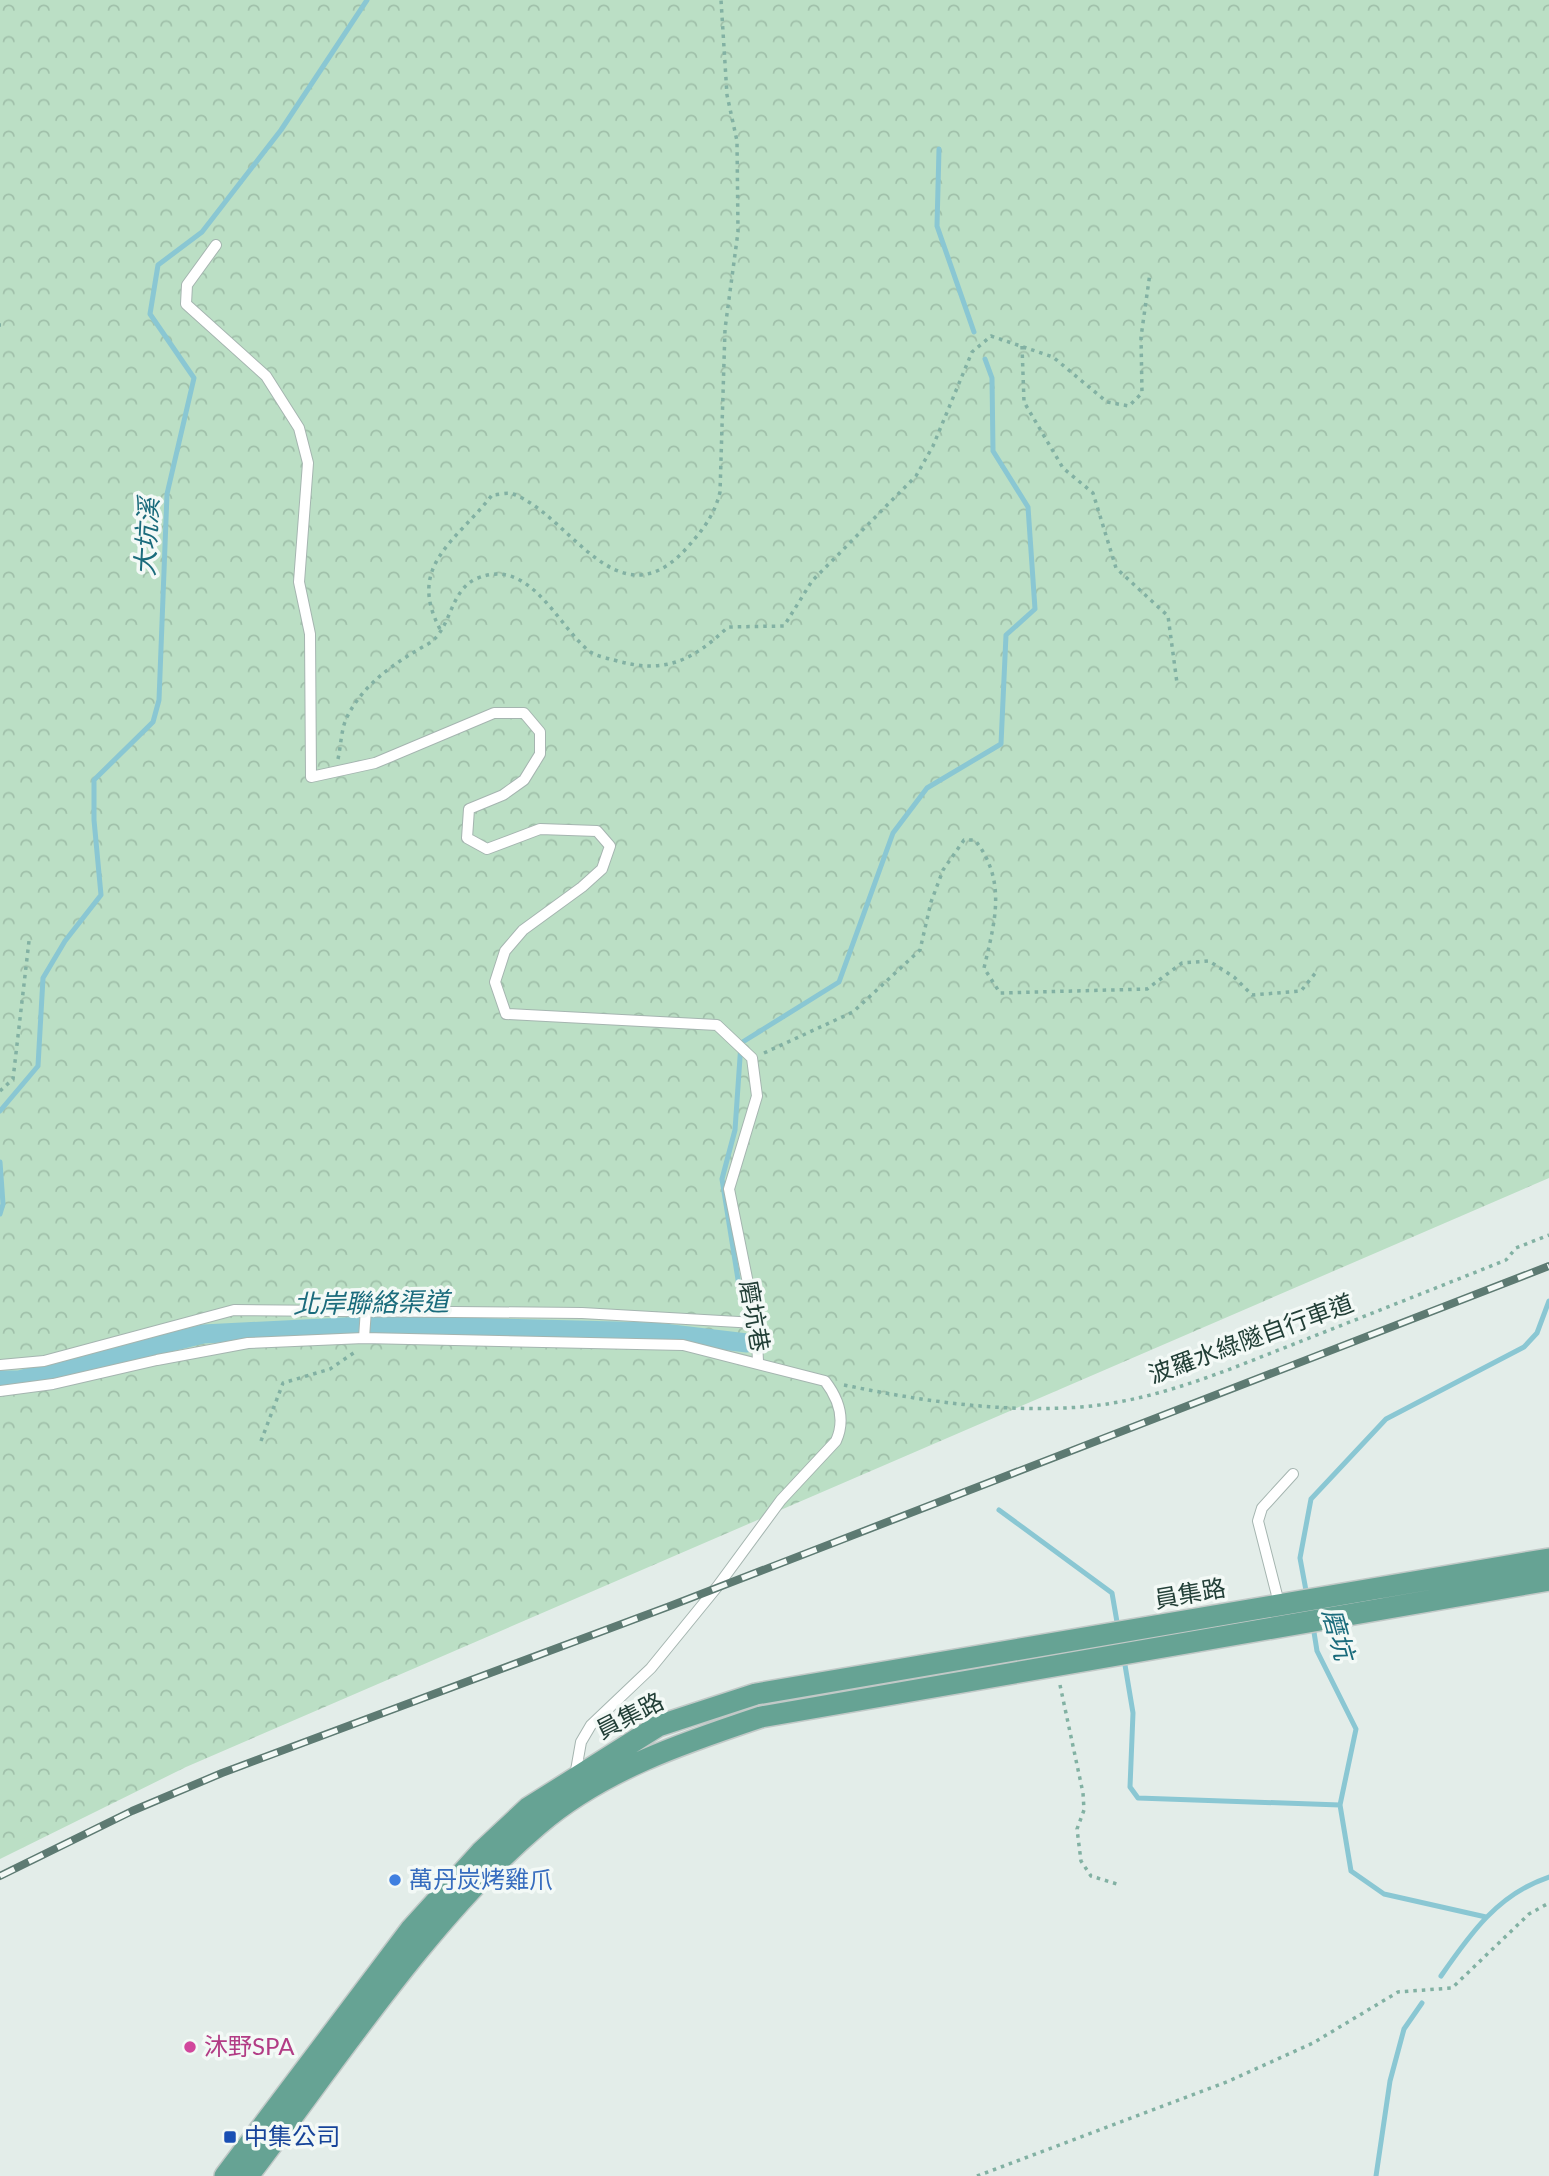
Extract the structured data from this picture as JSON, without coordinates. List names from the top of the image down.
{
  "streets": {
    "main road": ["員集路"],
    "lane": ["磨坑巷"],
    "path": ["波羅水綠隧自行車道"]
  },
  "crossings": [
    ["磨坑巷", "波羅水綠隧自行車道"]
  ],
  "water": ["大坑溪", "北岸聯絡渠道", "磨坑"],
  "places": {
    "other": ["萬丹炭烤雞爪", "沐野SPA"],
    "transit": ["中集公司"]
  }
}
